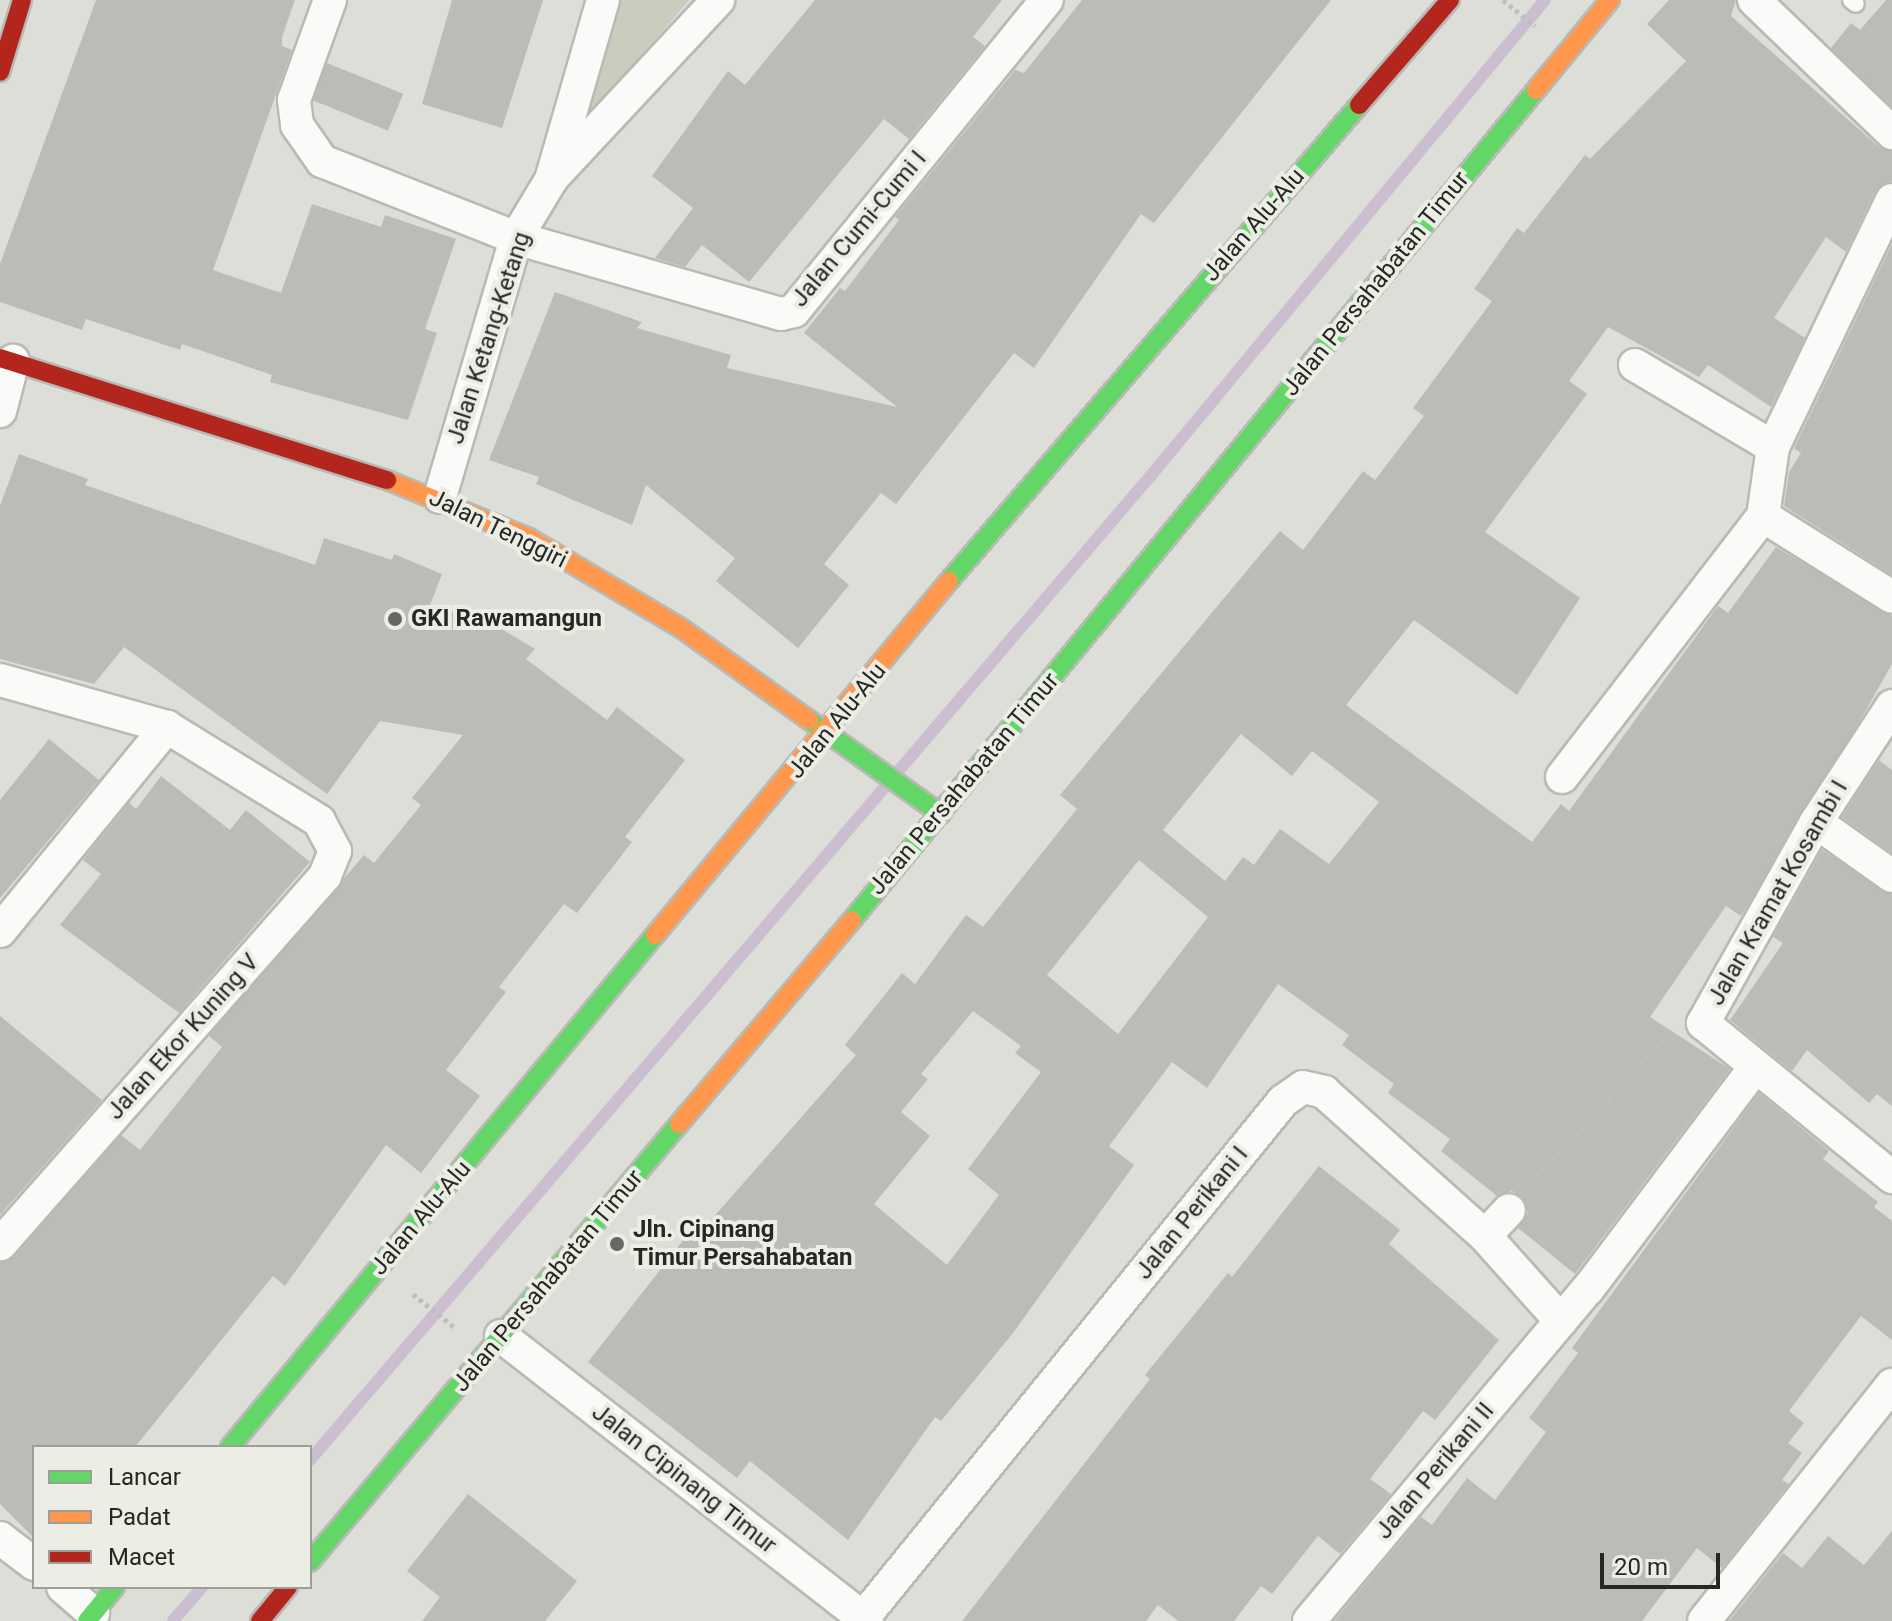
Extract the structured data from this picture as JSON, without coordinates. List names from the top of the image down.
{
  "streets": {
    "street": [
      "Jalan Alu-Alu",
      "Jalan Cumi-Cumi I",
      "Jalan Persahabatan Timur",
      "Jalan Ketang-Ketang",
      "Jalan Tenggiri",
      "Jalan Kramat Kosambi I",
      "Jalan Ekor Kuning V",
      "Jalan Perikani I",
      "Jalan Perikani II",
      "Jalan Cipinang Timur"
    ]
  },
  "crossings": [
    ["Jalan Alu-Alu", "Jalan Tenggiri"],
    ["Jalan Cumi-Cumi I", "Jalan Ketang-Ketang"],
    ["Jalan Persahabatan Timur", "Jalan Tenggiri"],
    ["Jalan Persahabatan Timur", "Jalan Cipinang Timur"],
    ["Jalan Ketang-Ketang", "Jalan Tenggiri"],
    ["Jalan Kramat Kosambi I", "Jalan Perikani II"],
    ["Jalan Perikani I", "Jalan Perikani II"],
    ["Jalan Perikani I", "Jalan Cipinang Timur"]
  ],
  "places": ["GKI Rawamangun", "Jln. Cipinang Timur Persahabatan"],
  "legend": ["Lancar", "Padat", "Macet"],
  "scale_bar": "20 m"
}
